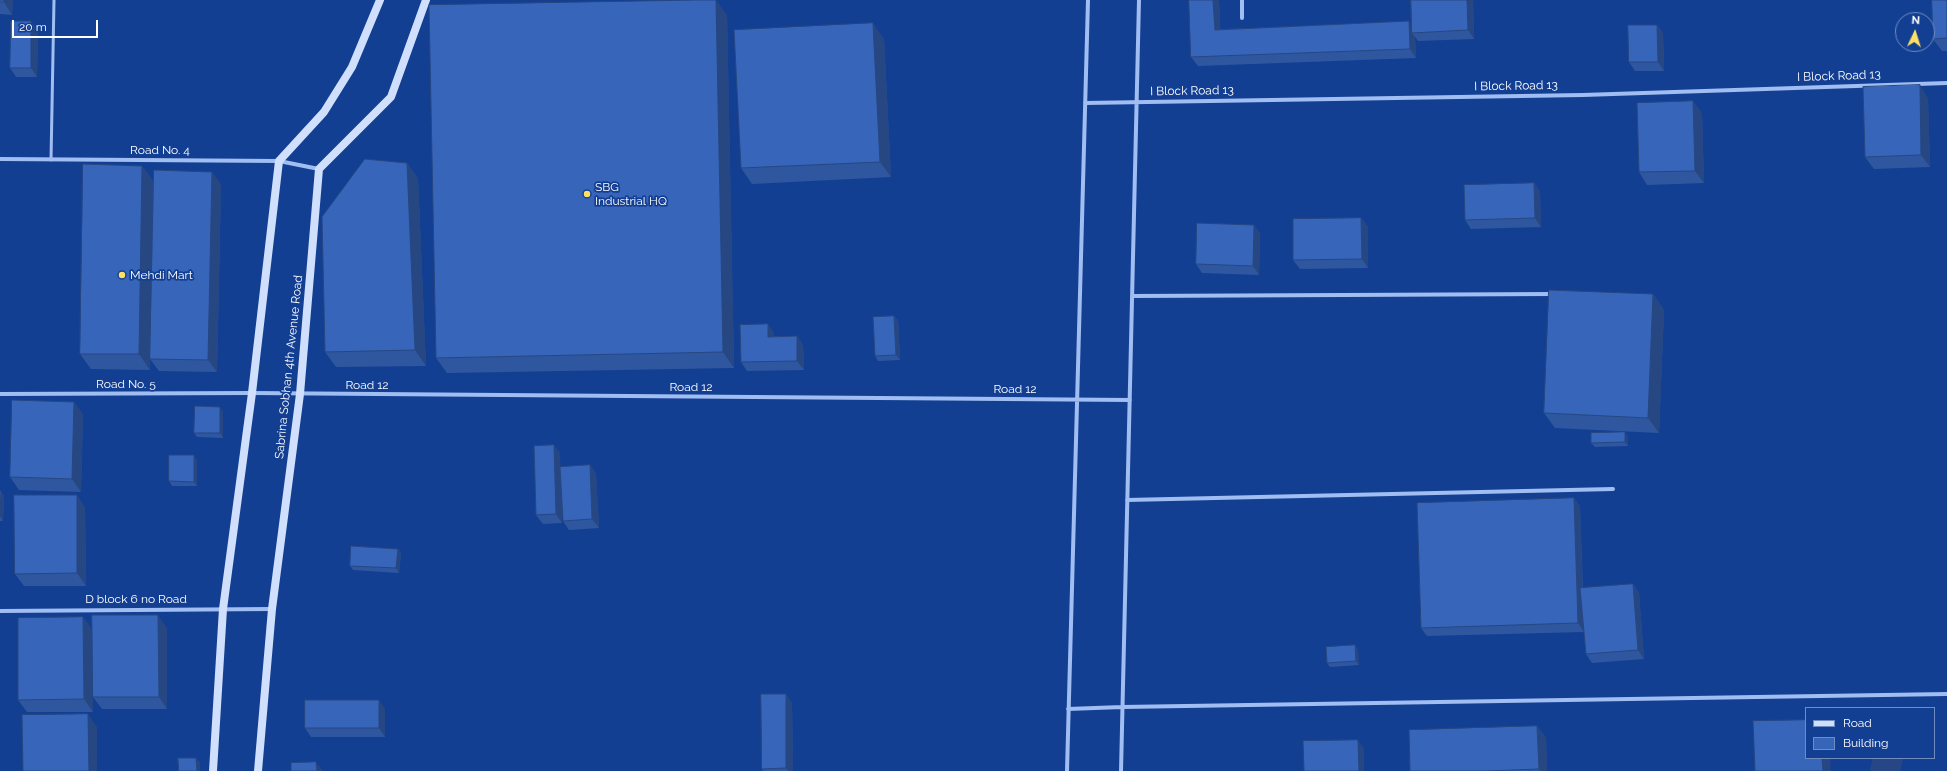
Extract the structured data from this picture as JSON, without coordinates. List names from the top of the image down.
{
  "streets": {
    "street": [
      "I Block Road 13",
      "Road No. 4",
      "Sabrina Sobhan 4th Avenue Road",
      "Road No. 5",
      "Road 12",
      "D block 6 no Road"
    ]
  },
  "crossings": [
    ["Road No. 4", "Sabrina Sobhan 4th Avenue Road"],
    ["Sabrina Sobhan 4th Avenue Road", "Road 12"],
    ["Sabrina Sobhan 4th Avenue Road", "D block 6 no Road"],
    ["Road No. 5", "Road 12"]
  ],
  "places": ["SBG Industrial HQ", "Mehdi Mart"],
  "legend": ["Road", "Building"],
  "scale_bar": "20 m",
  "north": "top"
}
